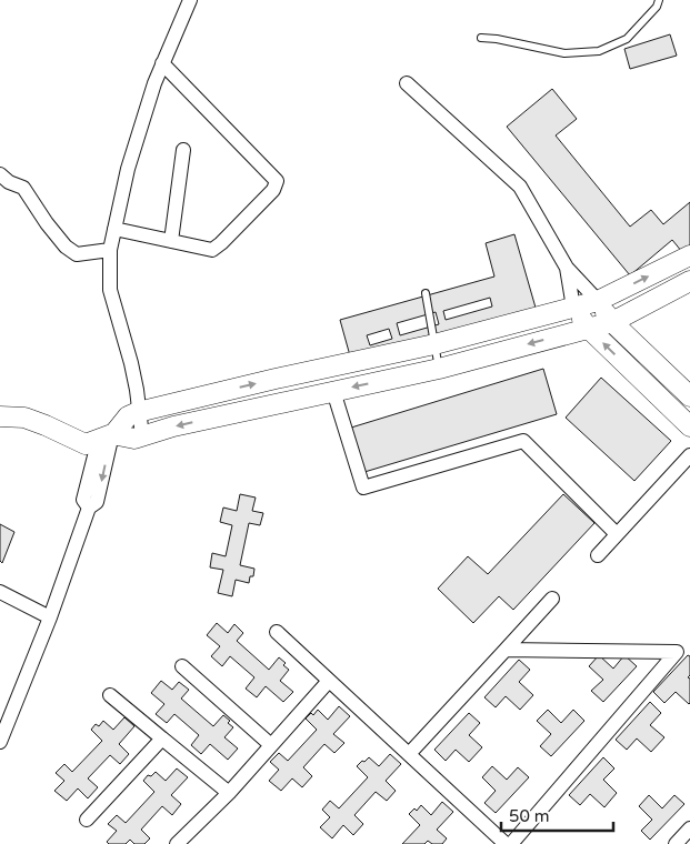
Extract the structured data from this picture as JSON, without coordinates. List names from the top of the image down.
{
  "scale_bar": "50 m"
}
